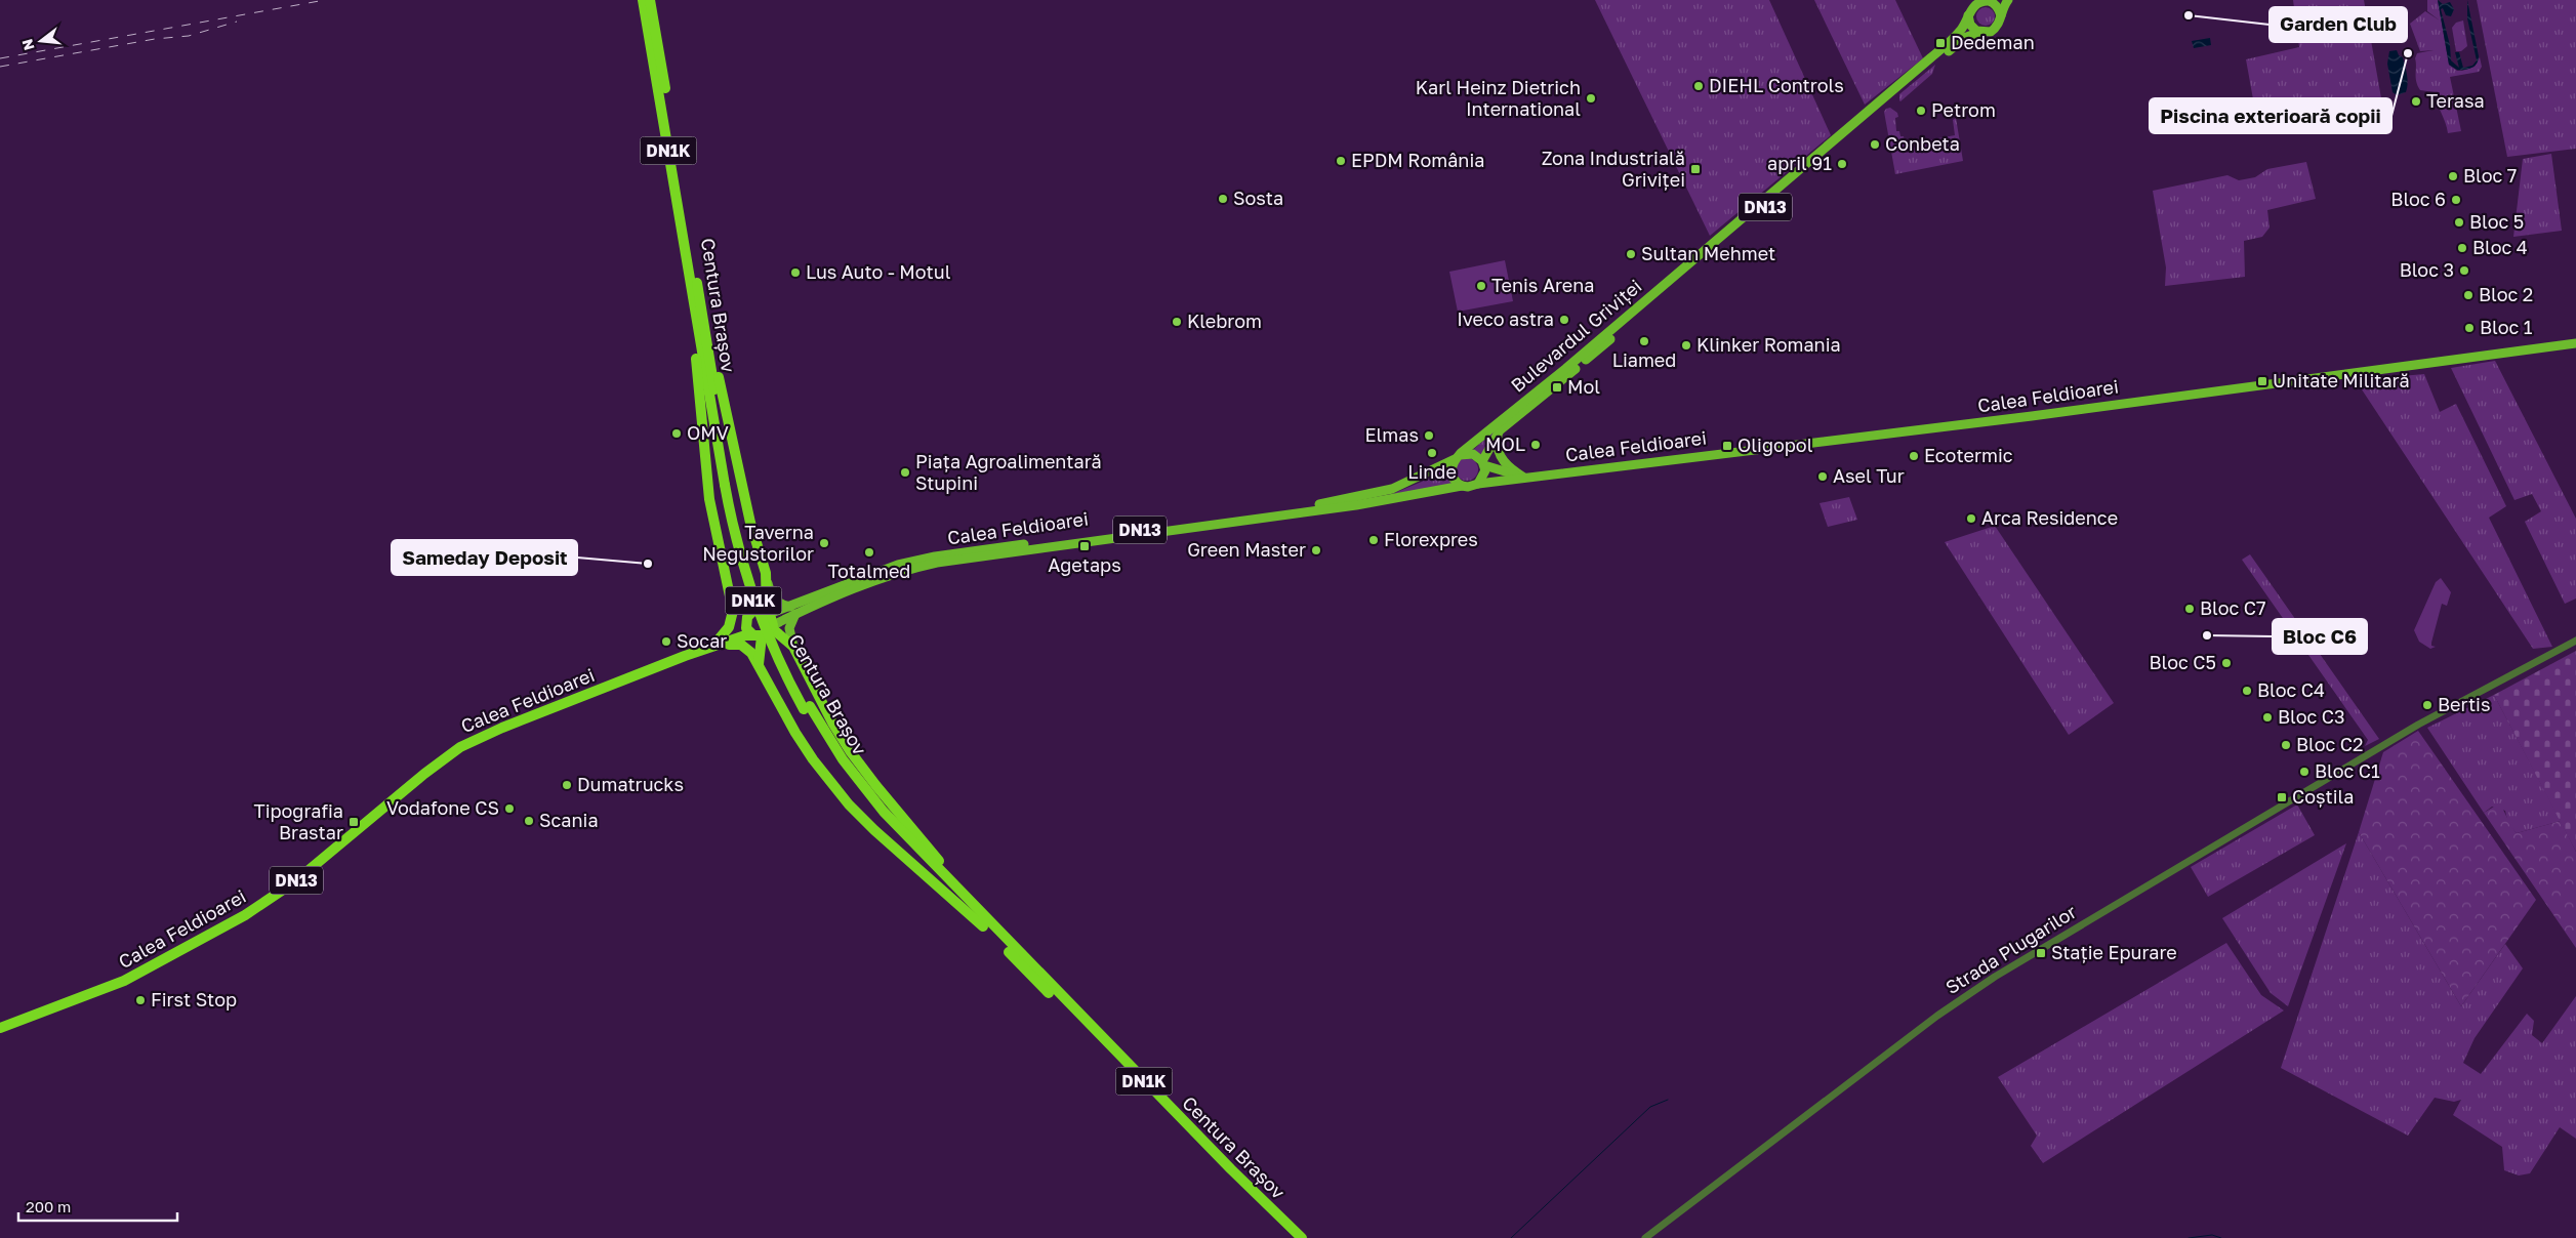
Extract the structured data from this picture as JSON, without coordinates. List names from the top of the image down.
{
  "streets": {
    "highway": [
      "DN1K",
      "DN13",
      "Centura Brașov",
      "Calea Feldioarei"
    ],
    "main road": ["Bulevardul Griviței"],
    "street": ["Strada Plugarilor"]
  },
  "crossings": [
    ["DN1K", "Centura Brașov"],
    ["DN13", "Bulevardul Griviței"],
    ["DN13", "Calea Feldioarei"],
    ["Bulevardul Griviței", "Calea Feldioarei"]
  ],
  "places": {
    "other": [
      "Garden Club",
      "Piscina exterioară copii",
      "DIEHL Controls",
      "Karl Heinz Dietrich International",
      "Terasa",
      "Petrom",
      "Conbeta",
      "EPDM România",
      "april 91",
      "Bloc 7",
      "Sosta",
      "Bloc 6",
      "Bloc 5",
      "Bloc 4",
      "Sultan Mehmet",
      "Bloc 3",
      "Lus Auto - Motul",
      "Tenis Arena",
      "Bloc 2",
      "Iveco astra",
      "Klebrom",
      "Bloc 1",
      "Liamed",
      "Klinker Romania",
      "OMV",
      "Elmas",
      "MOL",
      "Linde",
      "Ecotermic",
      "Piața Agroalimentară Stupini",
      "Asel Tur",
      "Arca Residence",
      "Florexpres",
      "Taverna Negustorilor",
      "Green Master",
      "Totalmed",
      "Sameday Deposit",
      "Bloc C7",
      "Bloc C6",
      "Socar",
      "Bloc C5",
      "Bloc C4",
      "Bertis",
      "Bloc C3",
      "Bloc C2",
      "Bloc C1",
      "Dumatrucks",
      "Vodafone CS",
      "Scania",
      "First Stop"
    ],
    "transit": [
      "Dedeman",
      "Zona Industrială Griviței",
      "Unitate Militară",
      "Mol",
      "Oligopol",
      "Agetaps",
      "Coștila",
      "Tipografia Brastar",
      "Stație Epurare"
    ]
  },
  "scale_bar": "200 m",
  "north": "left"
}
